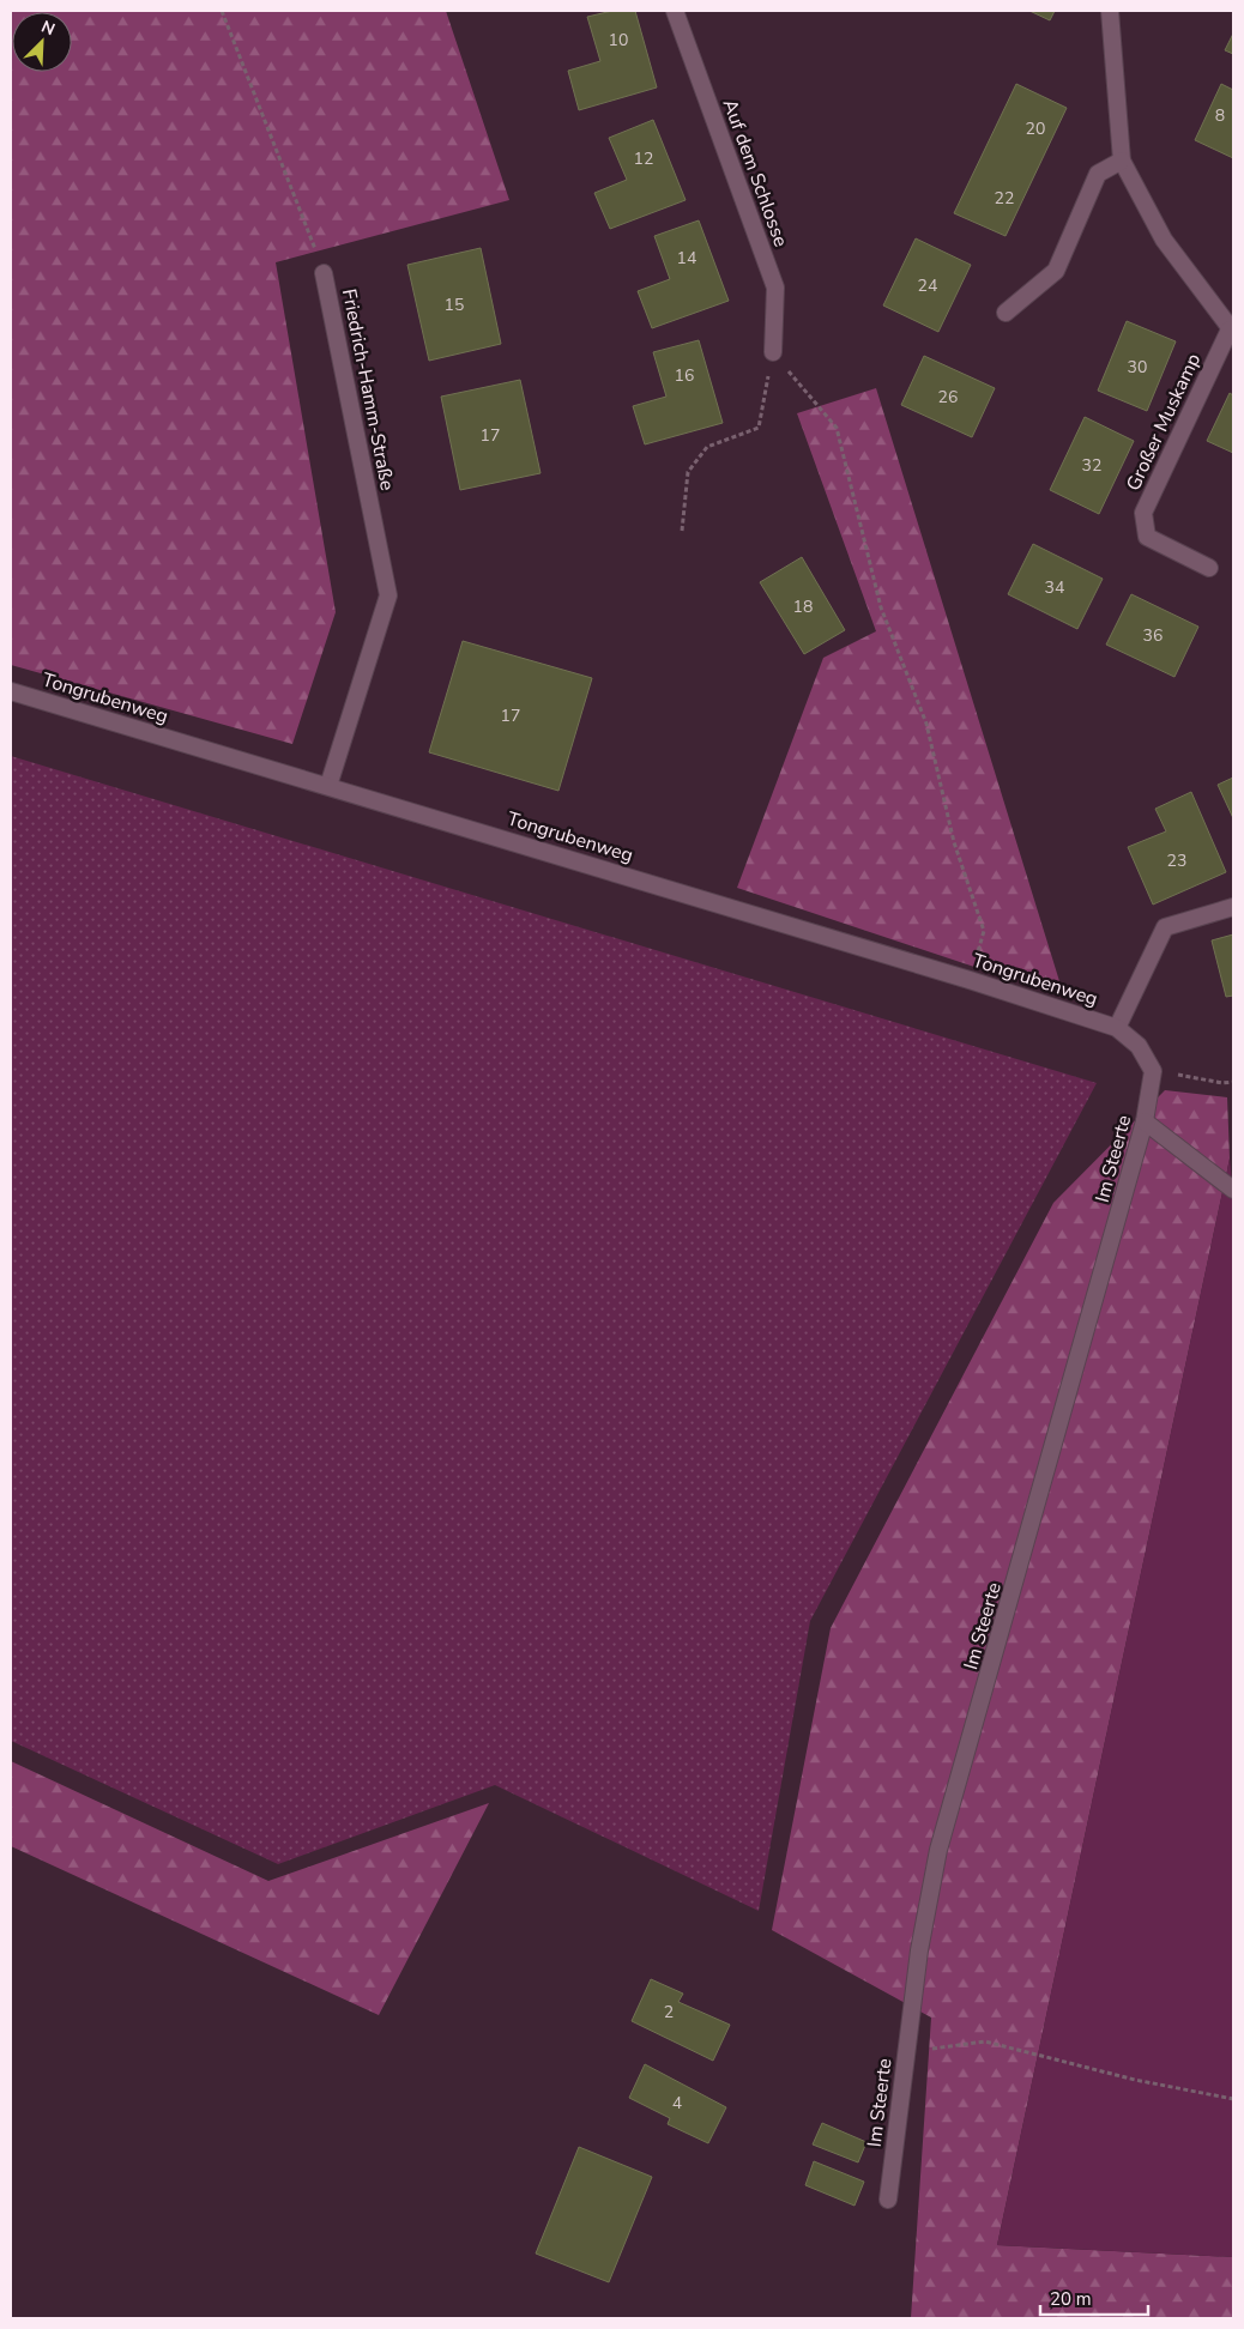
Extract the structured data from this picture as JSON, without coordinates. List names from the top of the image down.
{
  "streets": {
    "street": [
      "Auf dem Schlosse",
      "Friedrich-Hamm-Straße",
      "Großer Muskamp",
      "Tongrubenweg",
      "Im Steerte"
    ]
  },
  "crossings": [
    ["Friedrich-Hamm-Straße", "Tongrubenweg"],
    ["Tongrubenweg", "Im Steerte"]
  ],
  "house_numbers": [
    "10",
    "8",
    "20",
    "12",
    "22",
    "14",
    "24",
    "15",
    "30",
    "16",
    "26",
    "17",
    "32",
    "34",
    "18",
    "36",
    "17",
    "23",
    "2",
    "4"
  ],
  "scale_bar": "20 m",
  "north": "top right"
}
